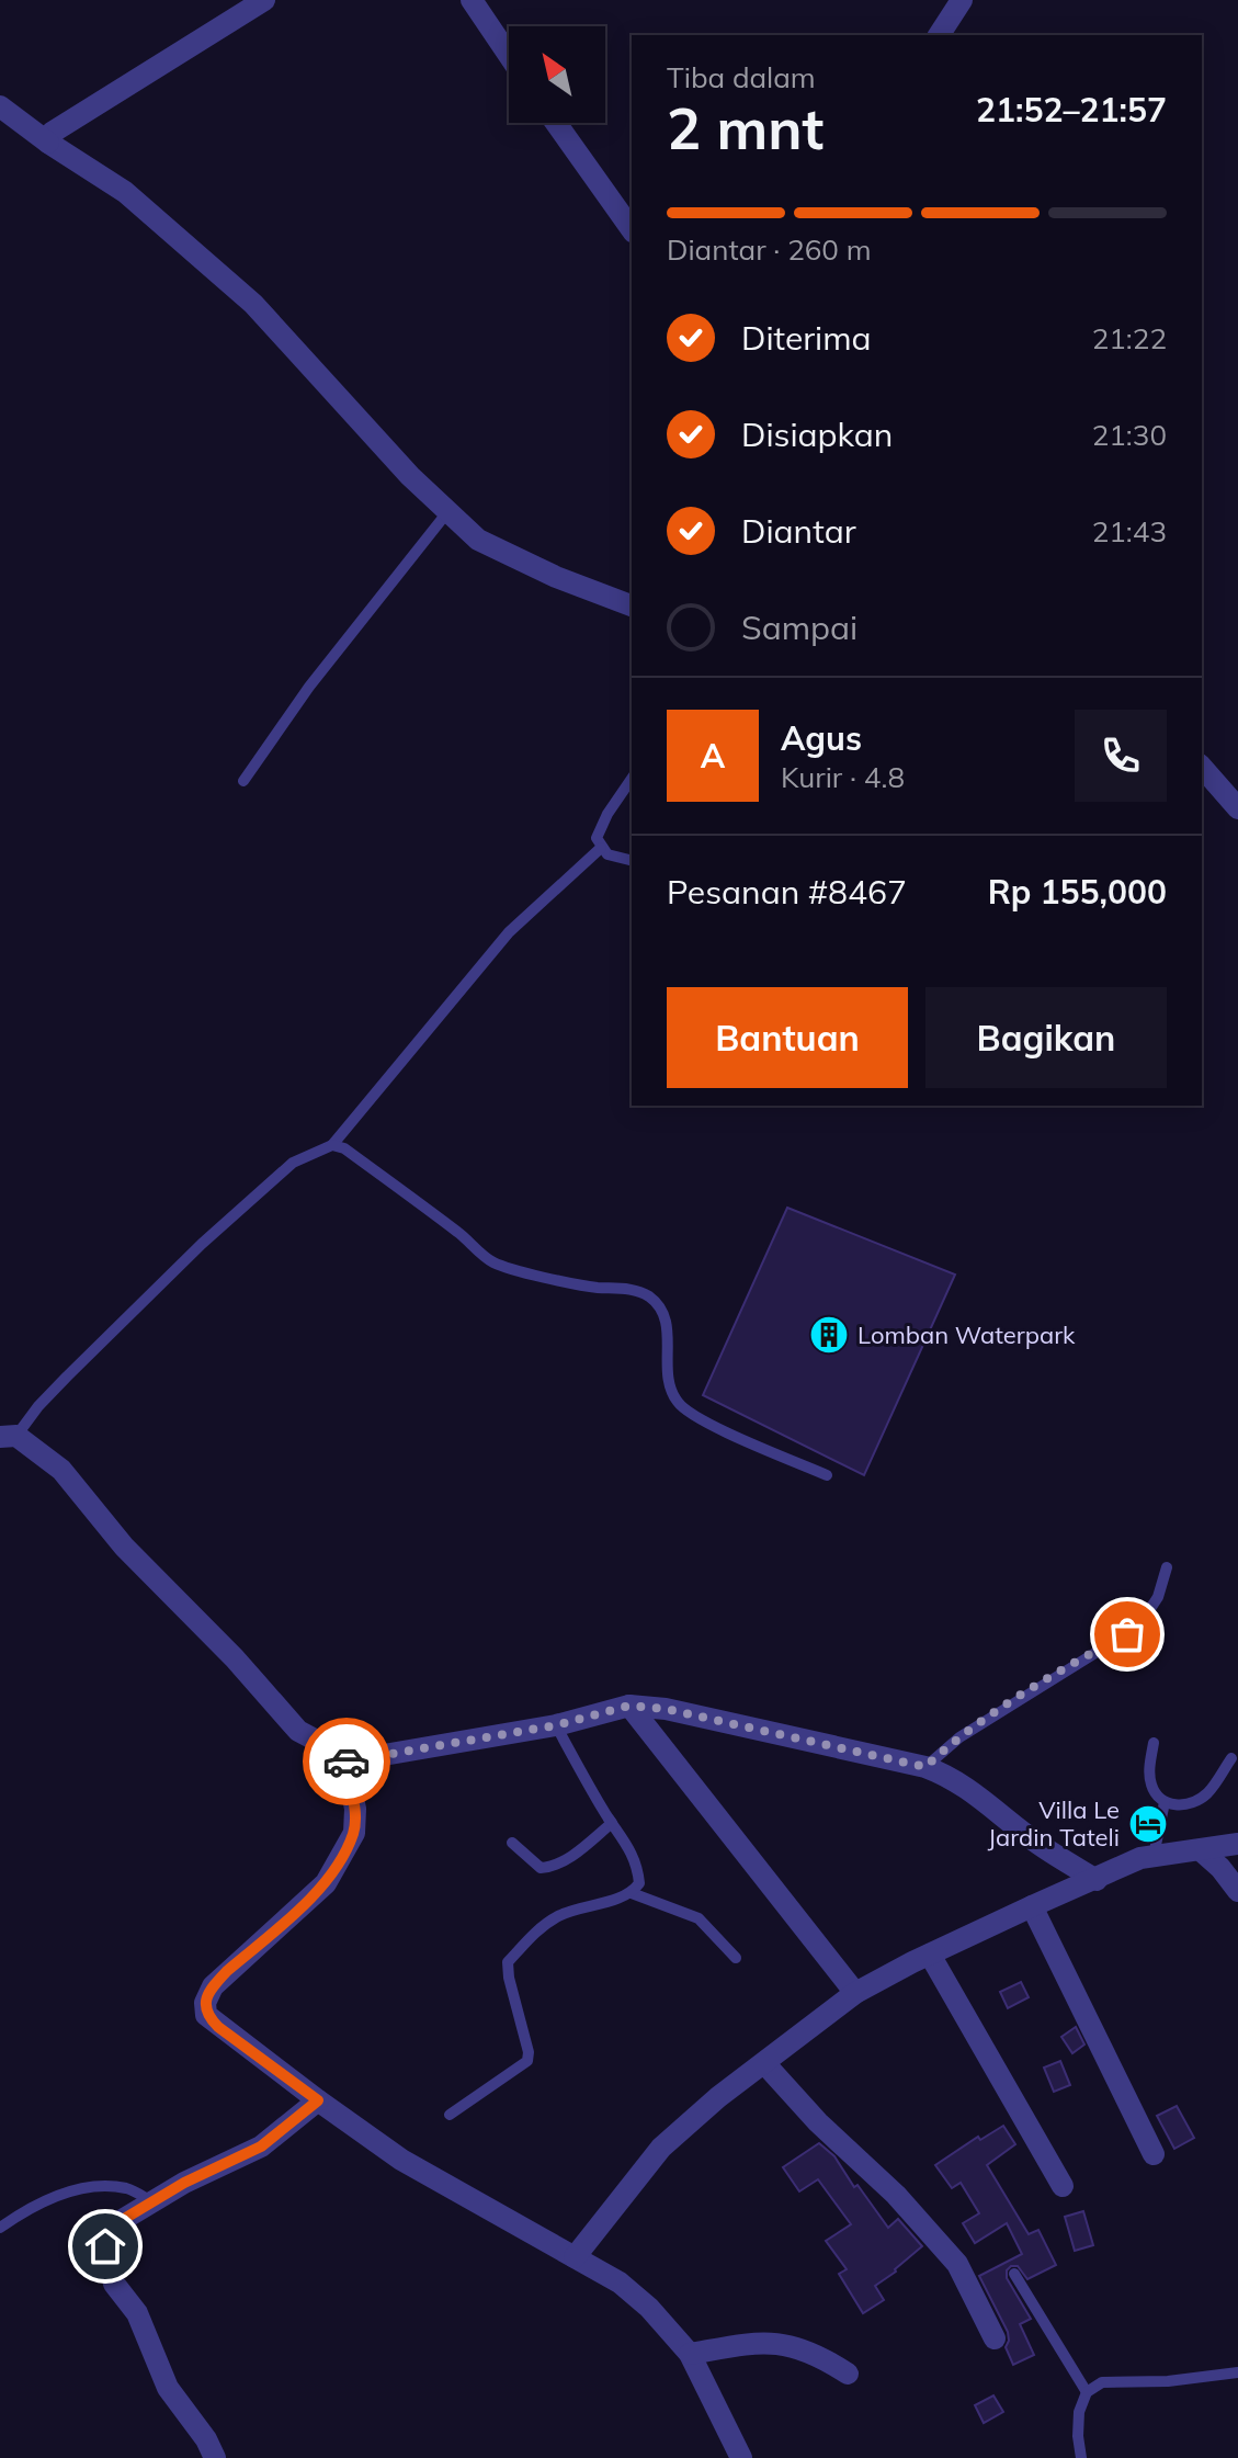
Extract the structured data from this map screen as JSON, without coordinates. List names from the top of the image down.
{
  "places": {
    "building": ["Lomban Waterpark"],
    "hotel": ["Villa Le Jardin Tateli"]
  },
  "north": "top left",
  "page": {
    "heading": ["2 mnt", "Tiba dalam", "21:52–21:57"],
    "panel": [
      "Agus",
      "Kurir · 4.8",
      "Pesanan #8467",
      "Rp 155,000"
    ],
    "bar": "Diantar · 260 m",
    "list": [
      ["Diterima", "21:22"],
      ["Disiapkan", "21:30"],
      ["Diantar", "21:43"],
      "Sampai"
    ],
    "round": "A",
    "buttons": ["Bantuan", "Bagikan"]
  }
}
